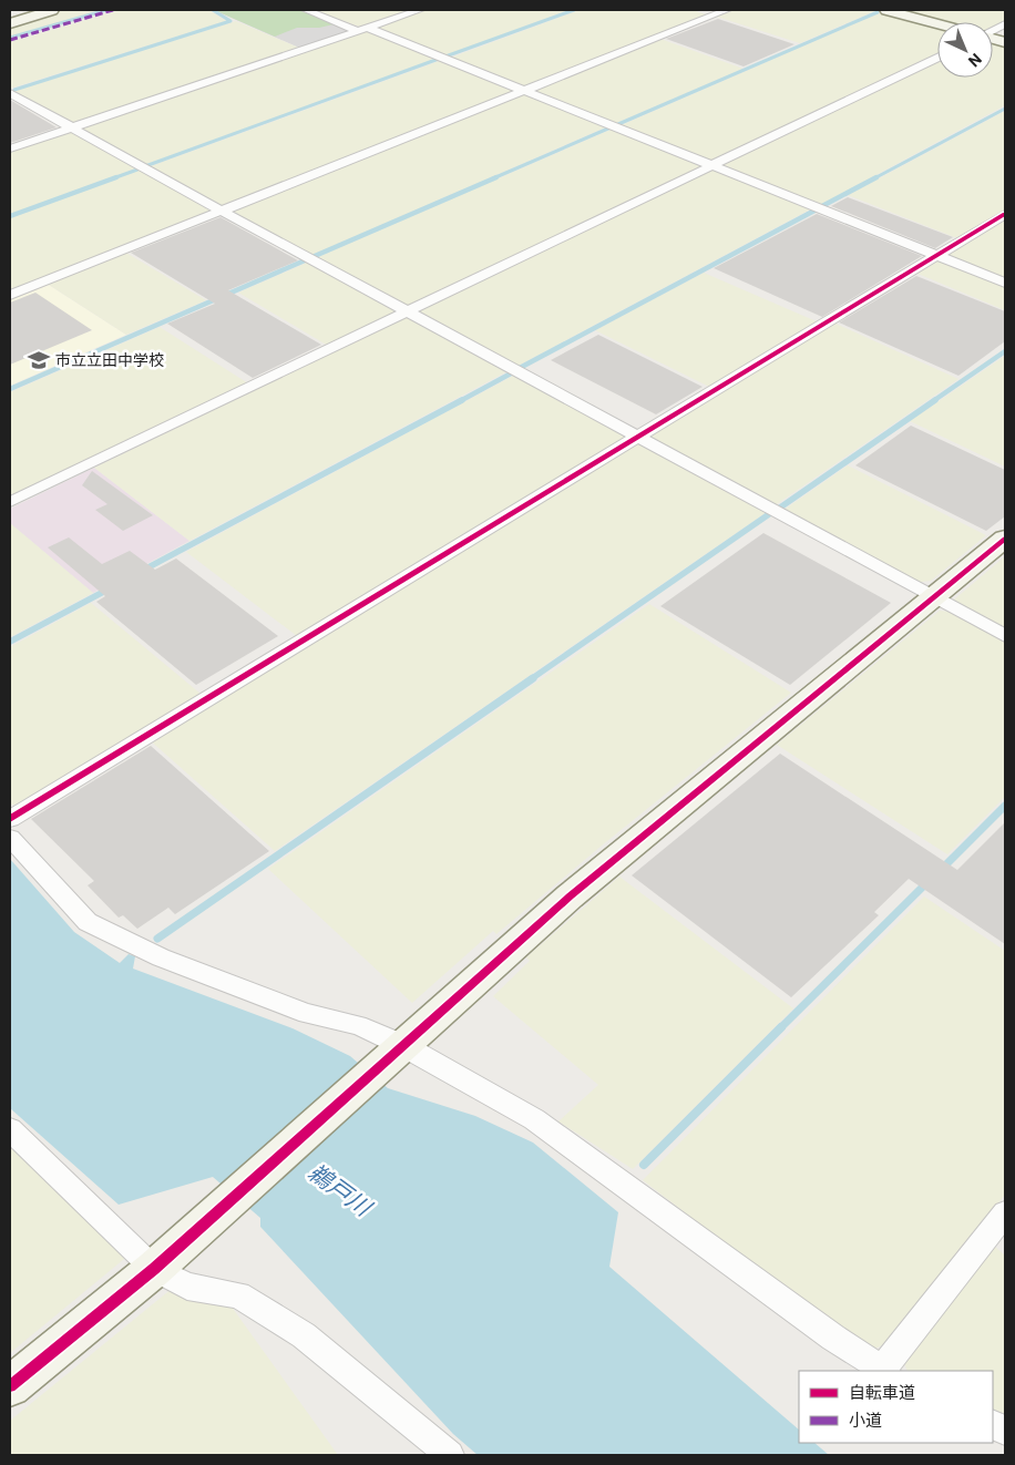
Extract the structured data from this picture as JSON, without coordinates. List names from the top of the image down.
{
  "water": ["鵜戸川"],
  "places": {
    "school or university": ["市立立田中学校"]
  },
  "legend": ["自転車道", "小道"],
  "north": "bottom right"
}
